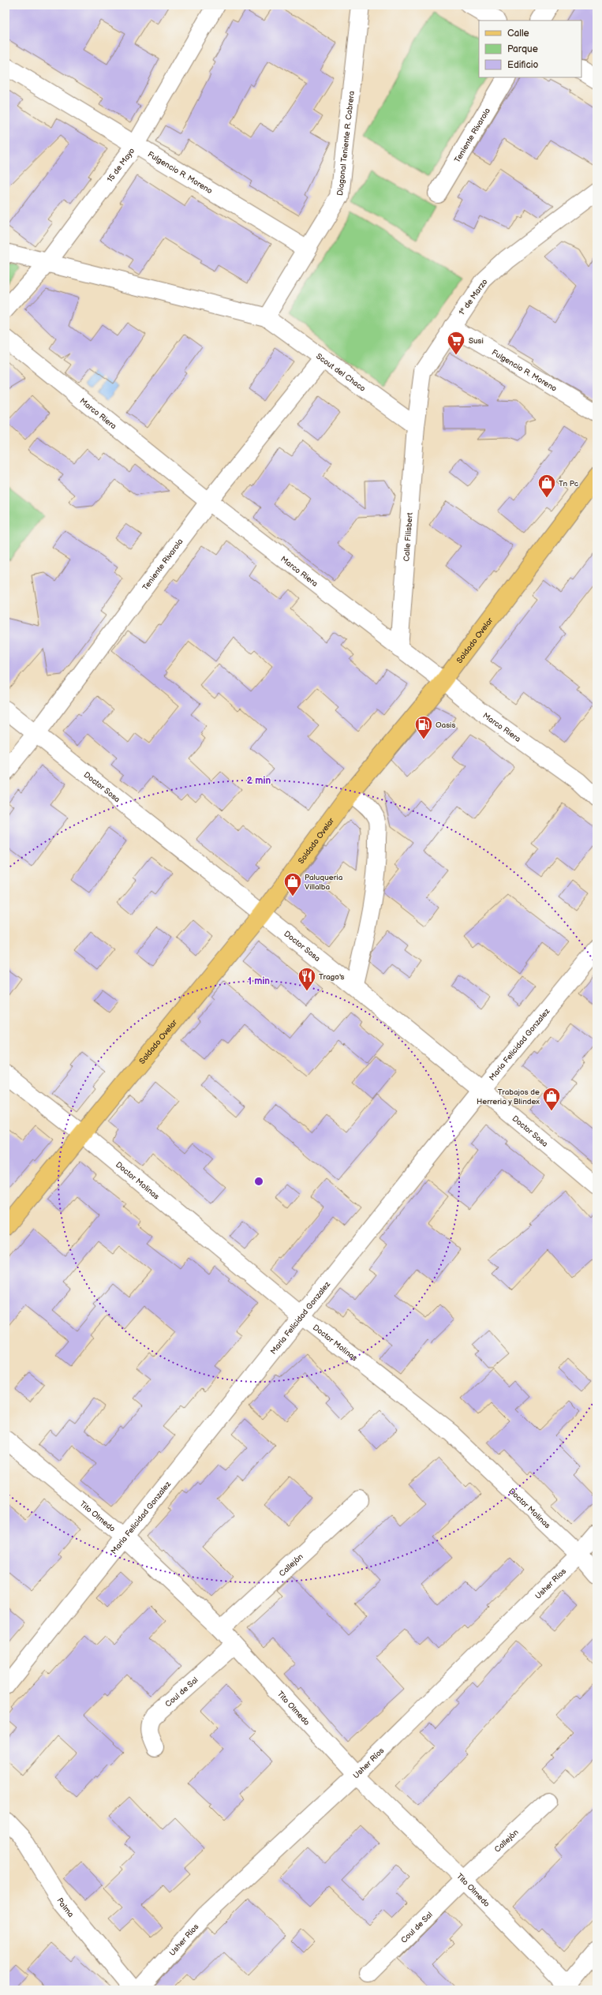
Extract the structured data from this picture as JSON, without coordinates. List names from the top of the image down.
{
  "streets": {
    "main road": ["Soldado Ovelar"],
    "street": [
      "Teniente Rivarola",
      "Diagonal Teniente R. Cabrera",
      "15 de Mayo",
      "Fulgencio R. Moreno",
      "1º de Marzo",
      "Scout del Chaco",
      "Marco Riera",
      "Calle Filisbert",
      "Doctor Sosa",
      "Maria Felicidad Gonzalez",
      "Doctor Molinas",
      "Tito Olmedo",
      "Callejón",
      "Usher Ríos",
      "Coul de Sal",
      "Palma"
    ]
  },
  "crossings": [
    ["Teniente Rivarola", "Scout del Chaco"],
    ["Teniente Rivarola", "Marco Riera"],
    ["Teniente Rivarola", "Doctor Sosa"],
    ["Diagonal Teniente R. Cabrera", "Fulgencio R. Moreno"],
    ["Diagonal Teniente R. Cabrera", "Scout del Chaco"],
    ["15 de Mayo", "Fulgencio R. Moreno"],
    ["Fulgencio R. Moreno", "1º de Marzo"],
    ["1º de Marzo", "Scout del Chaco"],
    ["1º de Marzo", "Calle Filisbert"],
    ["Scout del Chaco", "Calle Filisbert"],
    ["Marco Riera", "Calle Filisbert"],
    ["Marco Riera", "Soldado Ovelar"],
    ["Soldado Ovelar", "Doctor Sosa"],
    ["Soldado Ovelar", "Doctor Molinas"],
    ["Doctor Sosa", "Maria Felicidad Gonzalez"],
    ["Maria Felicidad Gonzalez", "Doctor Molinas"],
    ["Maria Felicidad Gonzalez", "Tito Olmedo"],
    ["Doctor Molinas", "Usher Ríos"],
    ["Tito Olmedo", "Callejón"],
    ["Tito Olmedo", "Usher Ríos"],
    ["Tito Olmedo", "Coul de Sal"],
    ["Callejón", "Coul de Sal"]
  ],
  "places": {
    "supermarket": ["Susi"],
    "shop": ["Tn Pc", "Paluqueria Villalba", "Trabajos de Herreria y Blindex"],
    "fuel station": ["Oasis"],
    "restaurant": ["Trago's"]
  },
  "legend": ["Calle", "Parque", "Edificio"],
  "rings": ["2 min", "1 min"]
}
